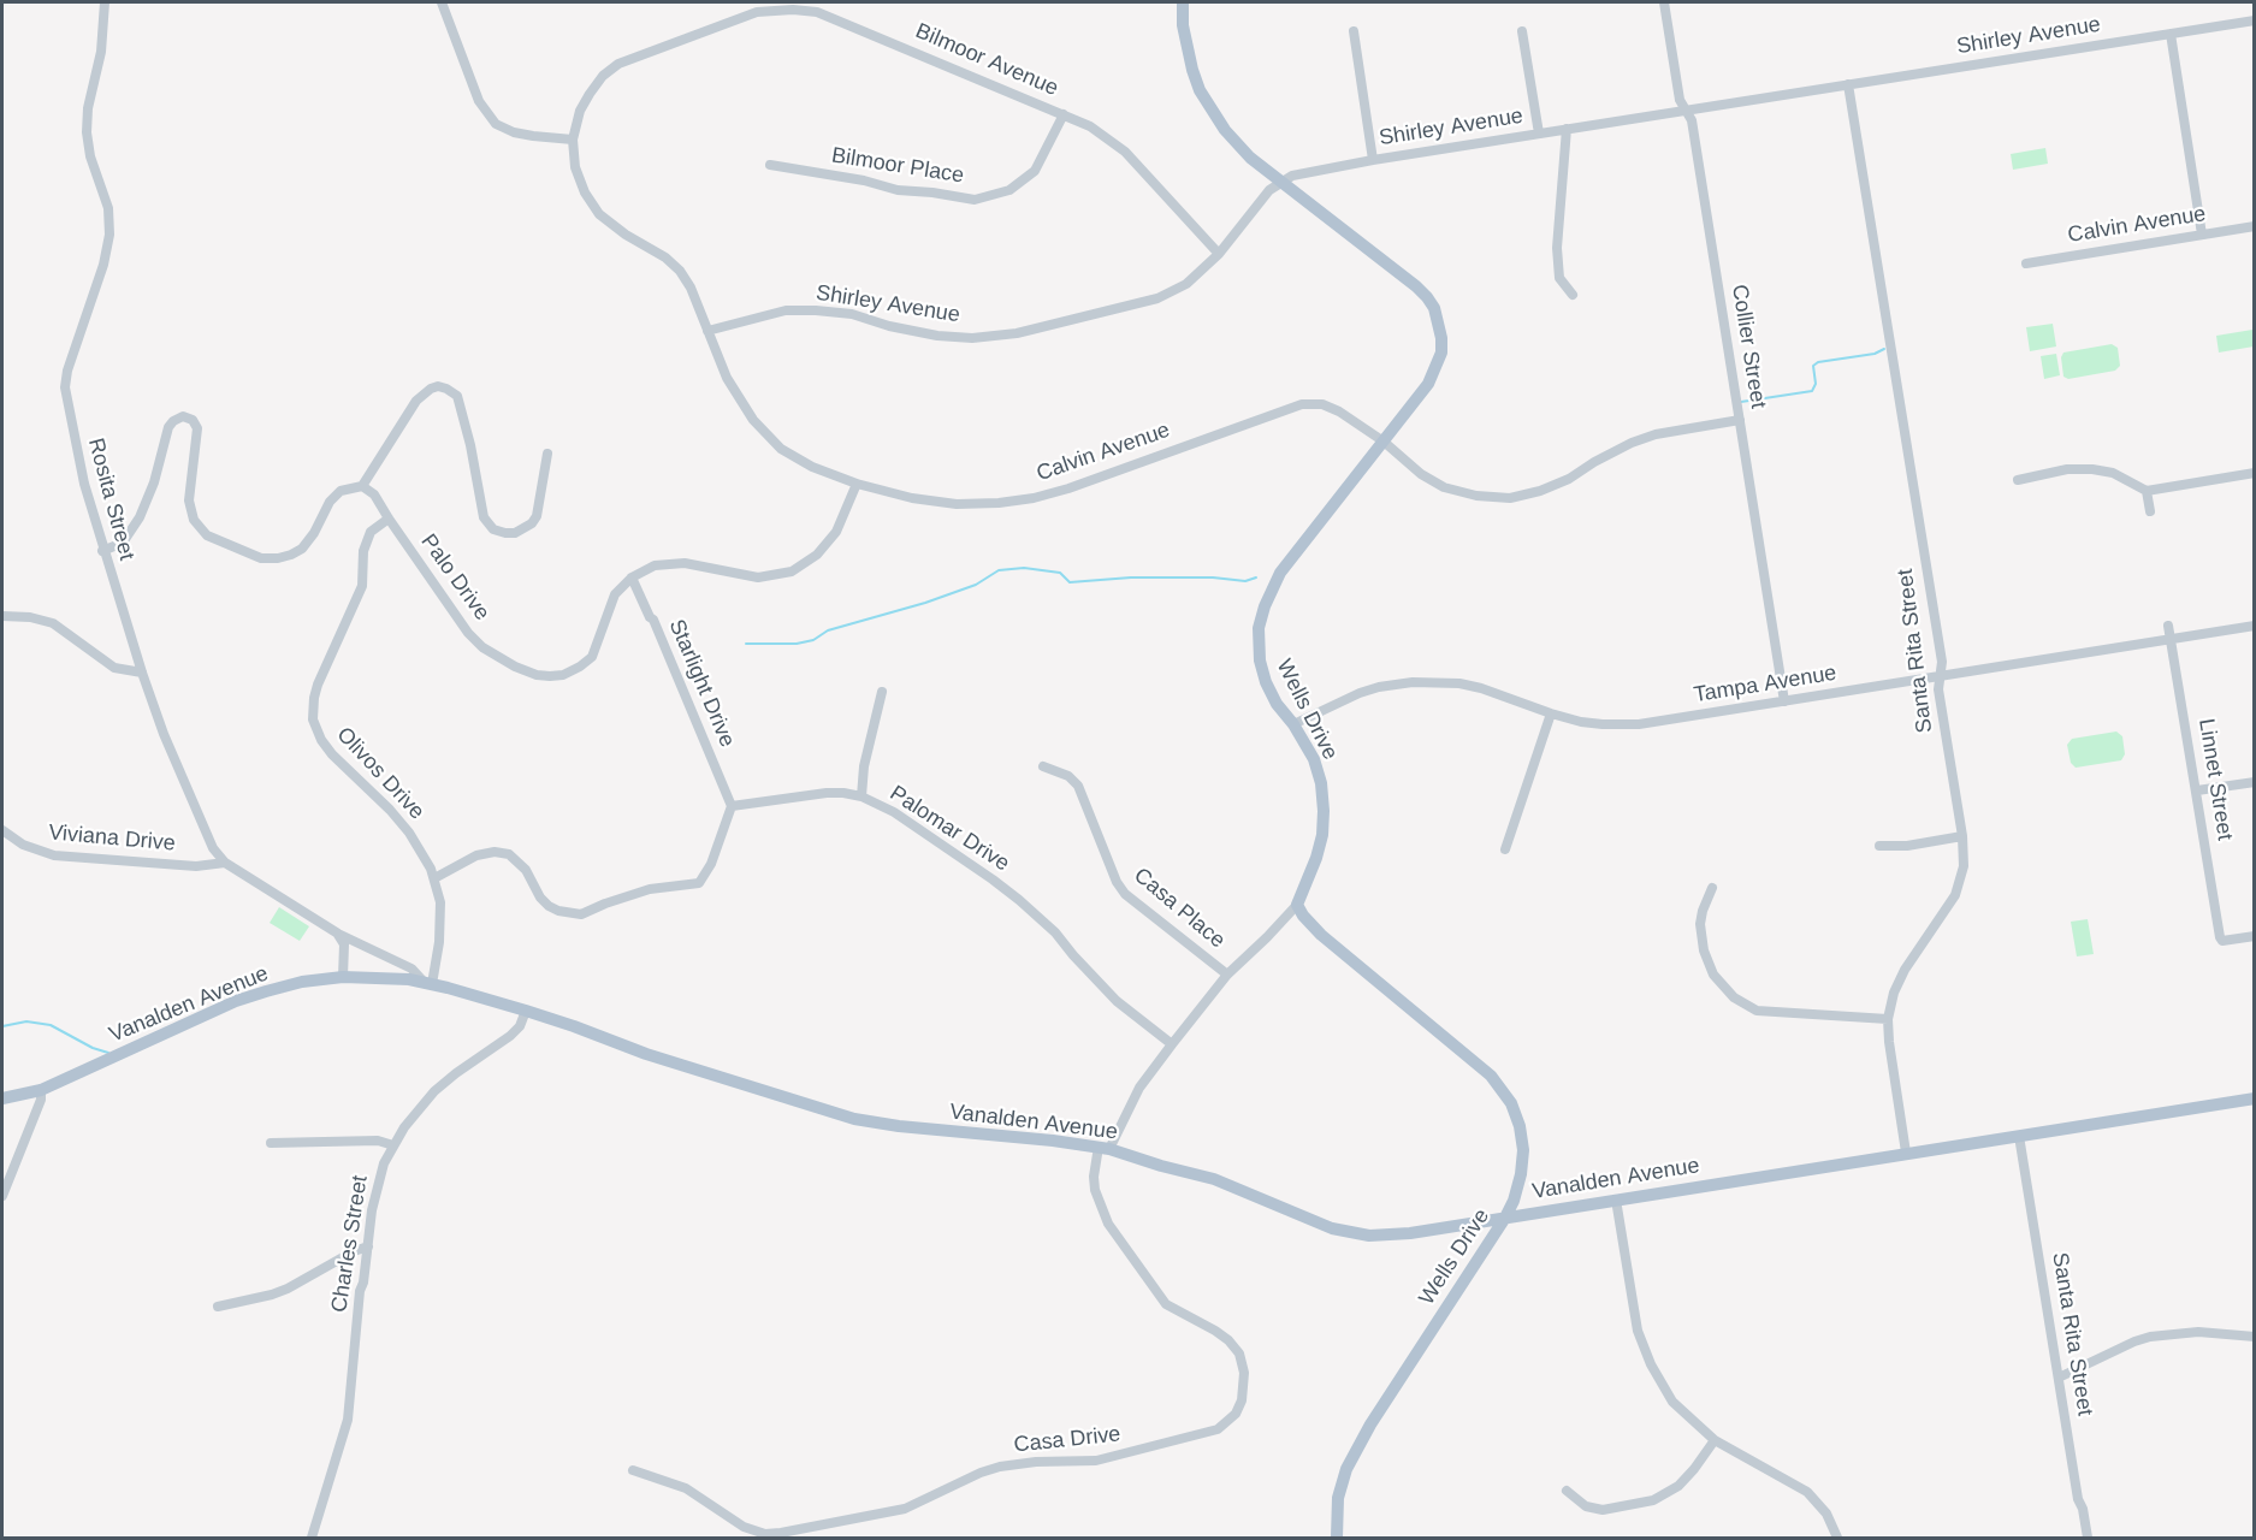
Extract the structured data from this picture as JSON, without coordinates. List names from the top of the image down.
{
  "streets": {
    "main road": ["Wells Drive", "Vanalden Avenue"],
    "street": [
      "Shirley Avenue",
      "Bilmoor Avenue",
      "Bilmoor Place",
      "Calvin Avenue",
      "Collier Street",
      "Rosita Street",
      "Palo Drive",
      "Santa Rita Street",
      "Starlight Drive",
      "Tampa Avenue",
      "Olivos Drive",
      "Linnet Street",
      "Palomar Drive",
      "Viviana Drive",
      "Casa Place",
      "Charles Street",
      "Casa Drive"
    ]
  },
  "crossings": [
    ["Shirley Avenue", "Bilmoor Avenue"],
    ["Shirley Avenue", "Calvin Avenue"],
    ["Shirley Avenue", "Collier Street"],
    ["Shirley Avenue", "Santa Rita Street"],
    ["Shirley Avenue", "Wells Drive"],
    ["Bilmoor Avenue", "Bilmoor Place"],
    ["Bilmoor Avenue", "Calvin Avenue"],
    ["Calvin Avenue", "Collier Street"],
    ["Calvin Avenue", "Wells Drive"],
    ["Collier Street", "Tampa Avenue"],
    ["Rosita Street", "Olivos Drive"],
    ["Rosita Street", "Viviana Drive"],
    ["Rosita Street", "Vanalden Avenue"],
    ["Palo Drive", "Starlight Drive"],
    ["Palo Drive", "Olivos Drive"],
    ["Santa Rita Street", "Tampa Avenue"],
    ["Santa Rita Street", "Vanalden Avenue"],
    ["Starlight Drive", "Palomar Drive"],
    ["Tampa Avenue", "Wells Drive"],
    ["Tampa Avenue", "Linnet Street"],
    ["Wells Drive", "Vanalden Avenue"],
    ["Wells Drive", "Casa Drive"],
    ["Olivos Drive", "Vanalden Avenue"],
    ["Palomar Drive", "Casa Drive"],
    ["Casa Place", "Casa Drive"],
    ["Vanalden Avenue", "Charles Street"],
    ["Vanalden Avenue", "Casa Drive"]
  ]
}
